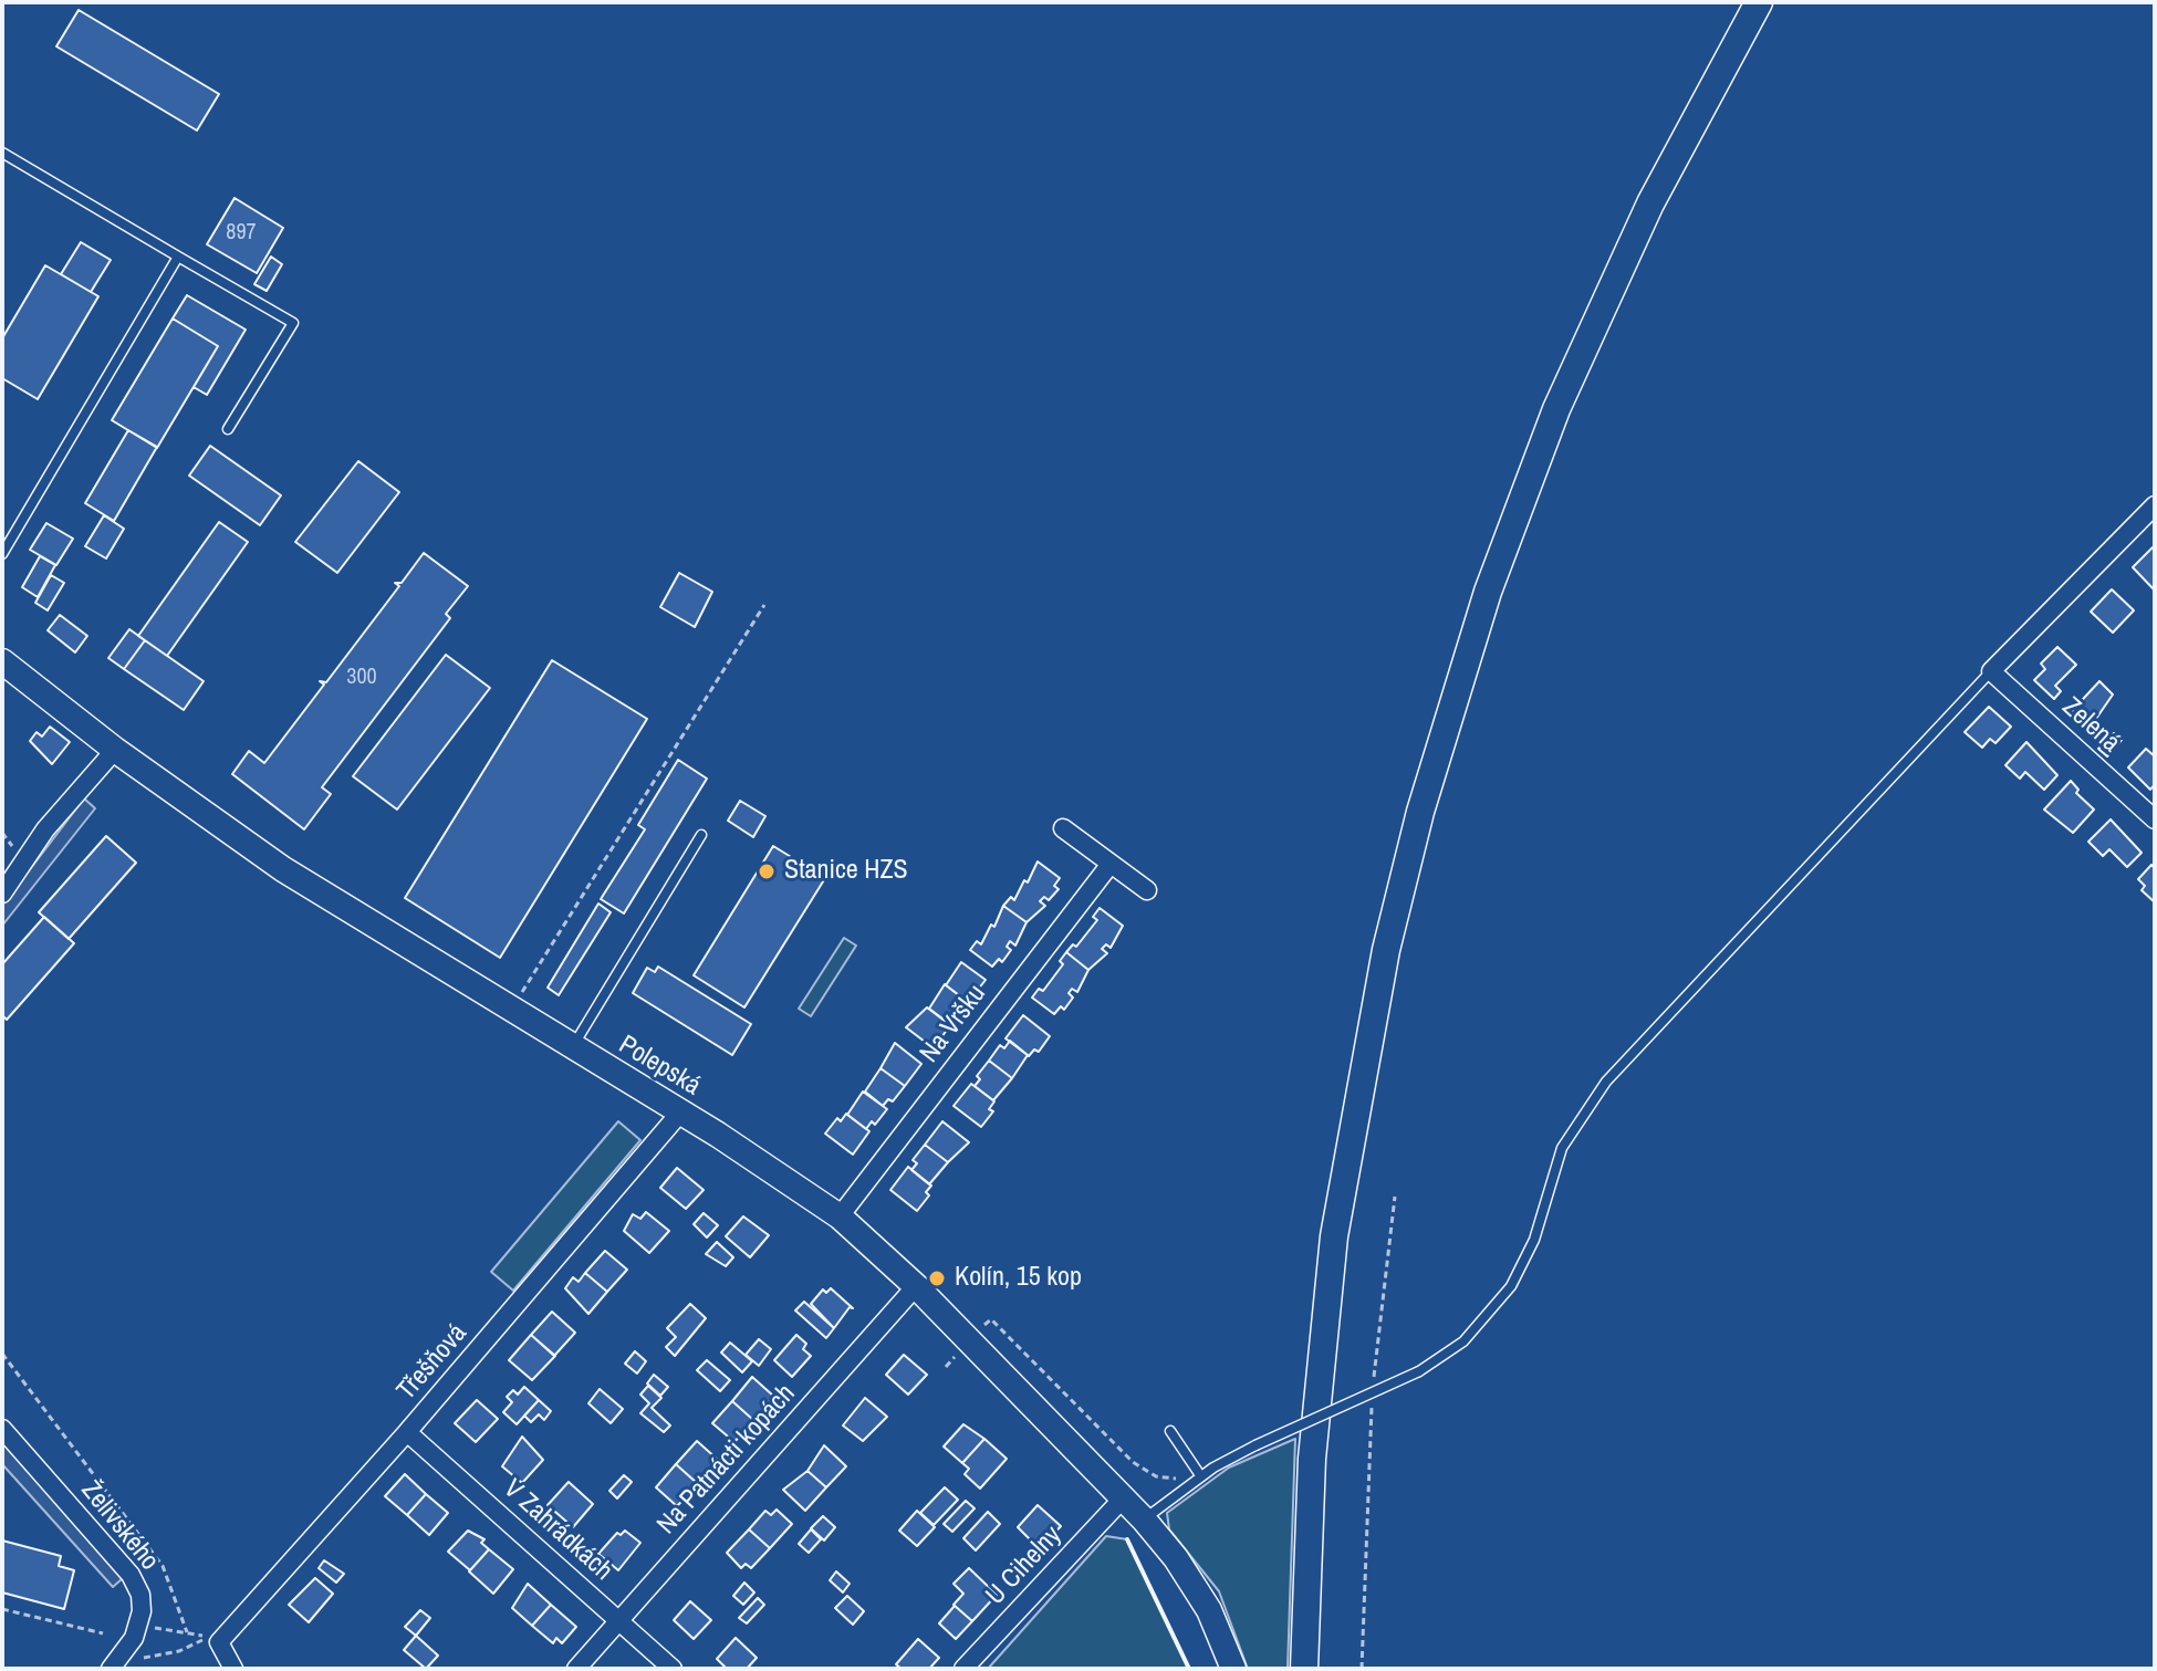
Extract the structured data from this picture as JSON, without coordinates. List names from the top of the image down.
{
  "streets": {
    "main road": ["Polepská"],
    "street": [
      "Zelená",
      "Na Vršku",
      "Třešňová",
      "Na Patnácti kopách",
      "Želivského",
      "V Zahrádkách",
      "U Cihelny"
    ]
  },
  "crossings": [
    ["Na Vršku", "Polepská"],
    ["Polepská", "Třešňová"],
    ["Polepská", "Na Patnácti kopách"],
    ["Polepská", "U Cihelny"],
    ["Třešňová", "V Zahrádkách"],
    ["Na Patnácti kopách", "V Zahrádkách"]
  ],
  "places": ["Stanice HZS", "Kolín, 15 kop"],
  "house_numbers": ["897", "300"]
}
